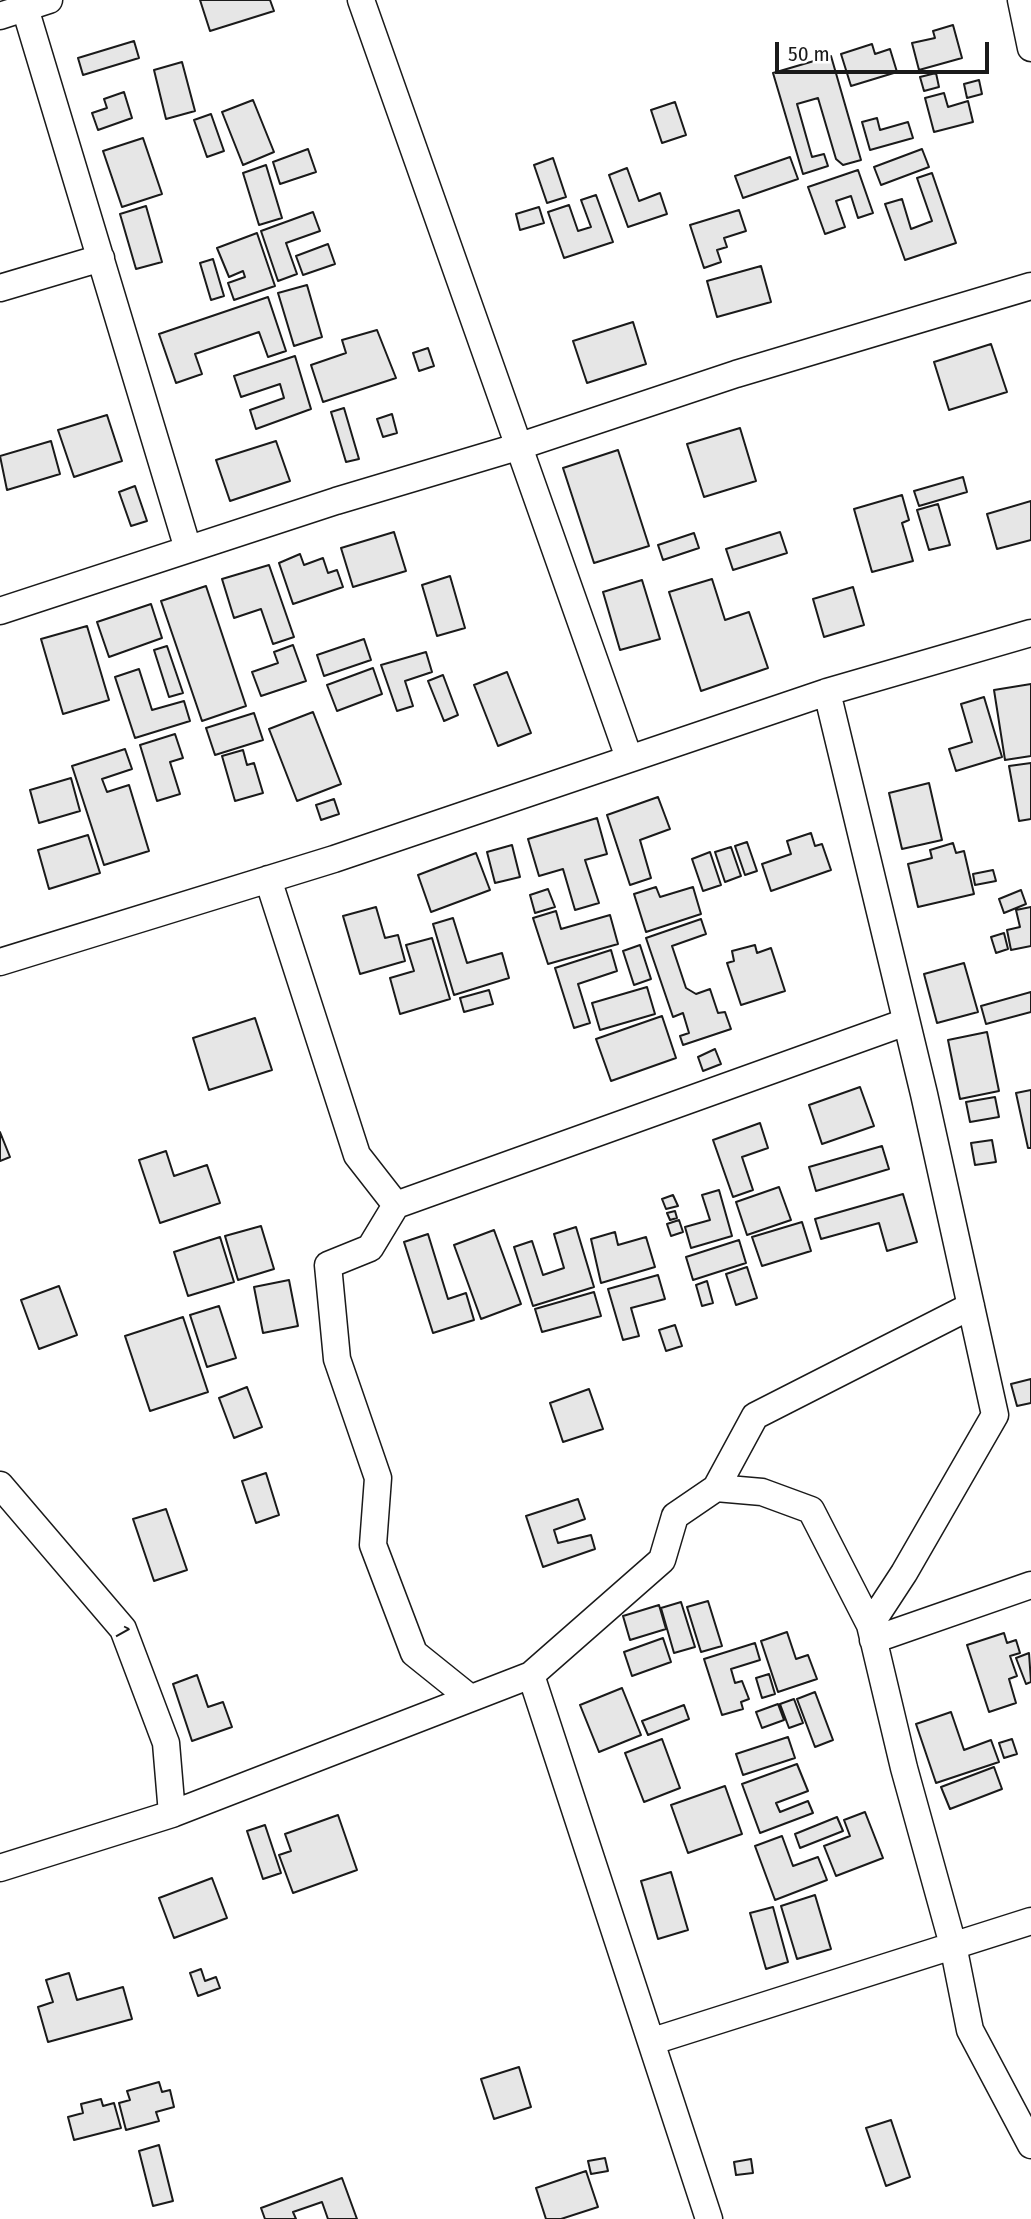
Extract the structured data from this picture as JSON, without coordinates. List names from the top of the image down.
{
  "streets": {
    "street": ["1"]
  },
  "scale_bar": "50 m"
}
